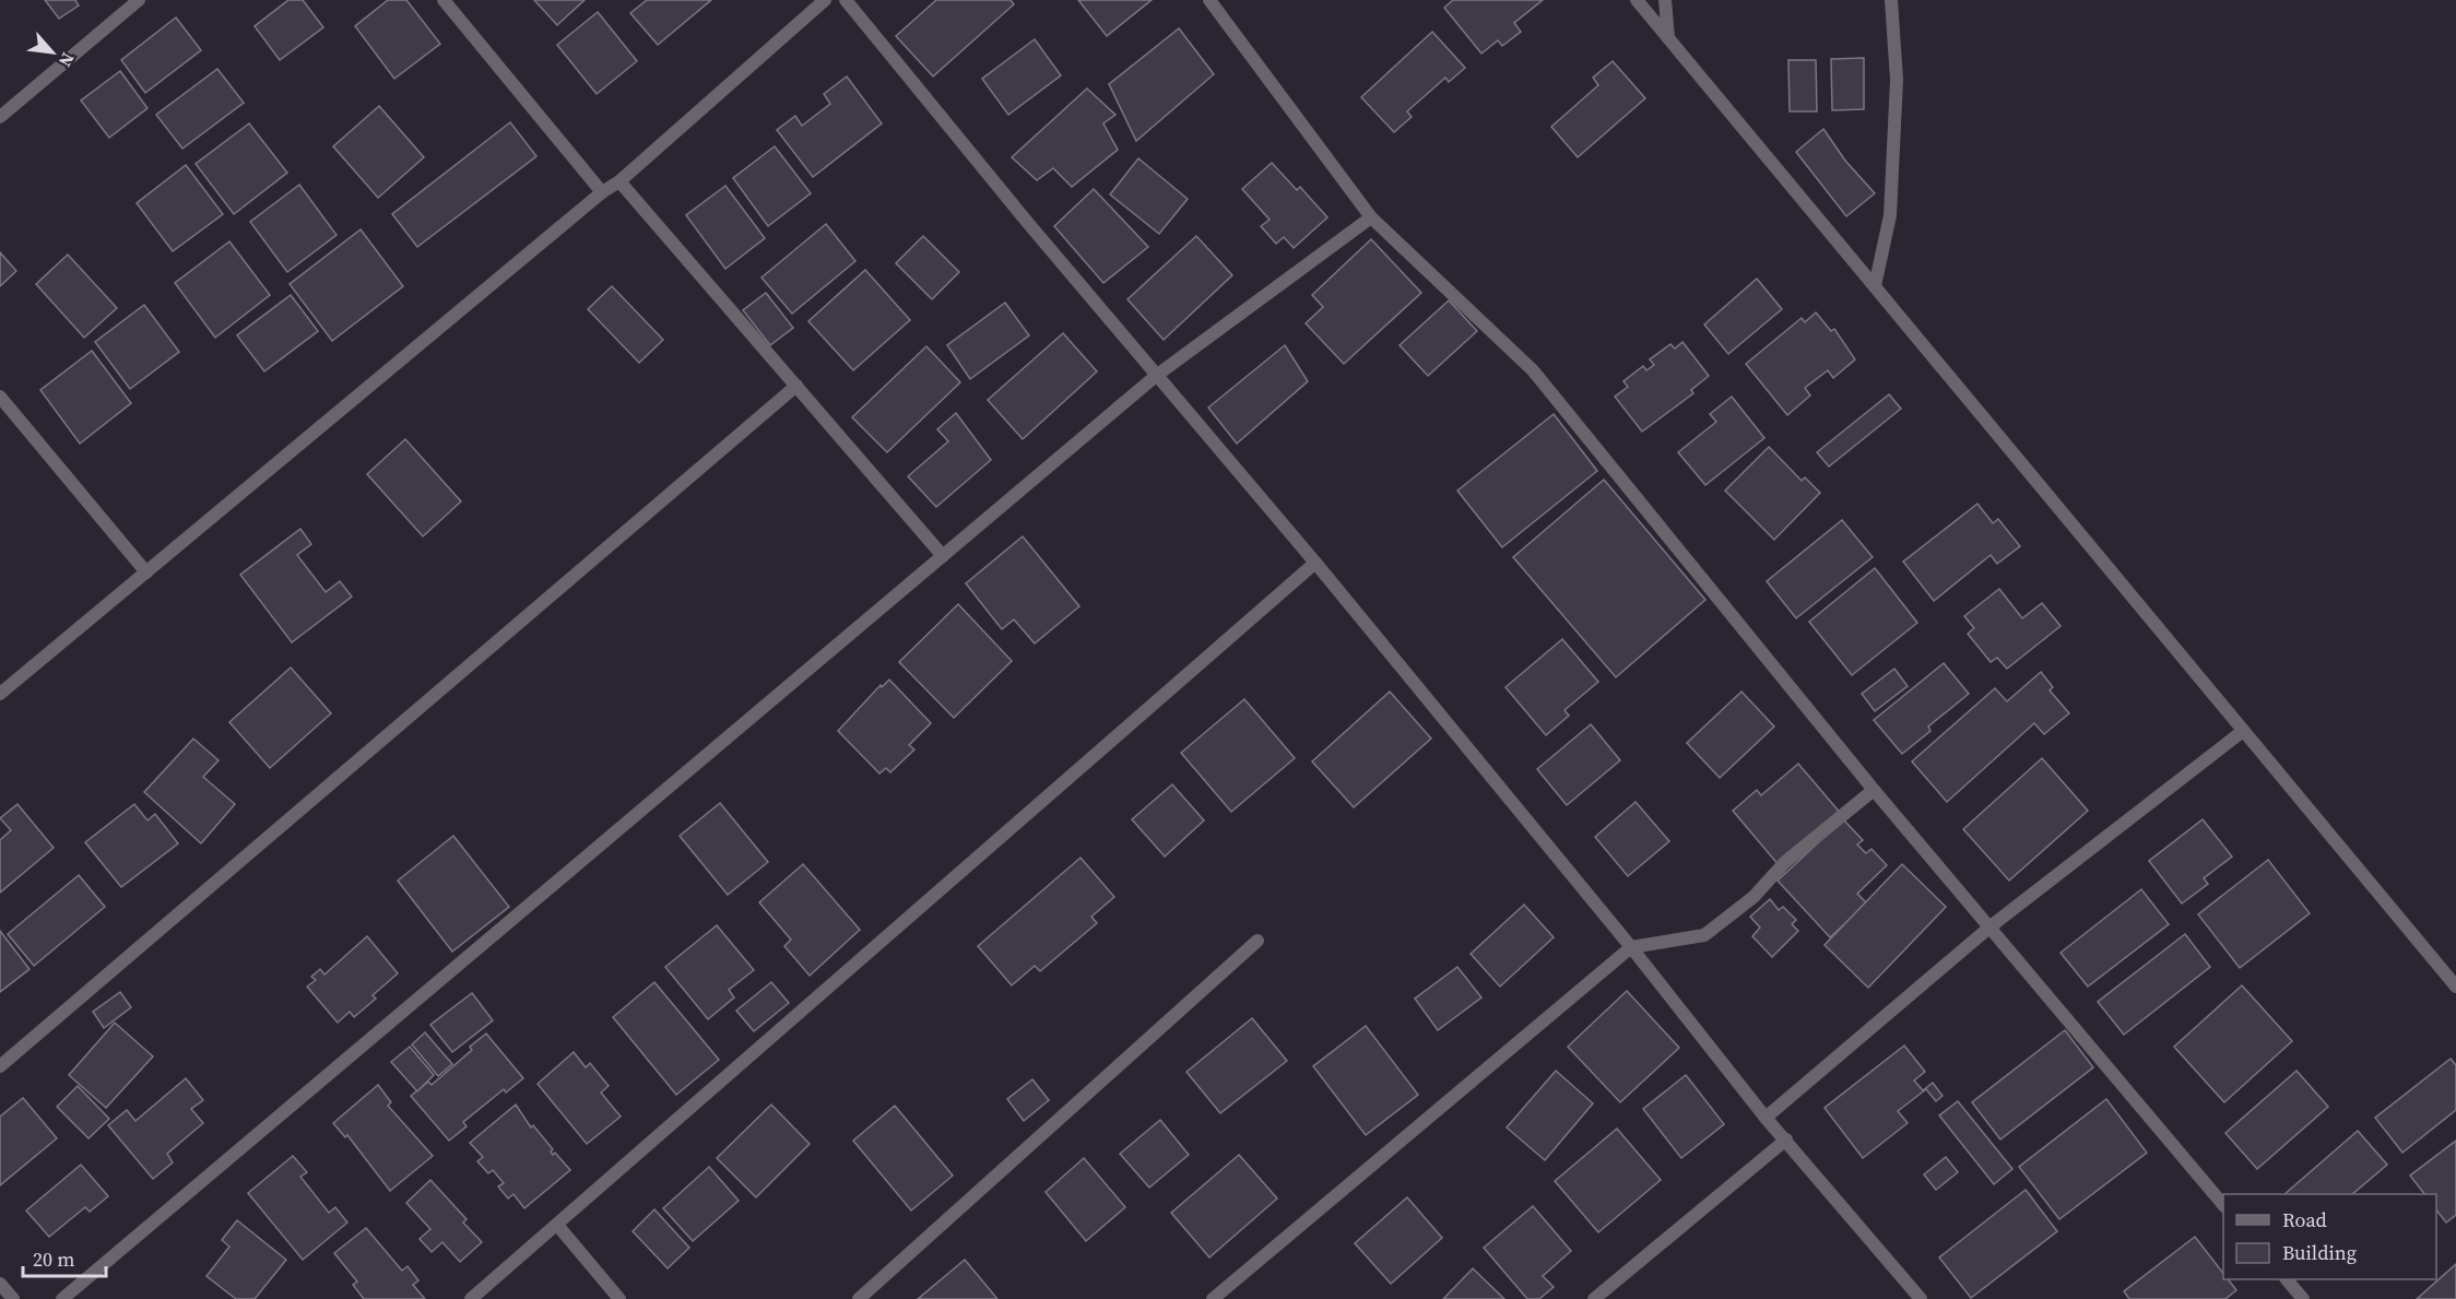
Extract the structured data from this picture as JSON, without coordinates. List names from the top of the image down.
{
  "legend": ["Road", "Building"],
  "scale_bar": "20 m",
  "north": "bottom right"
}
